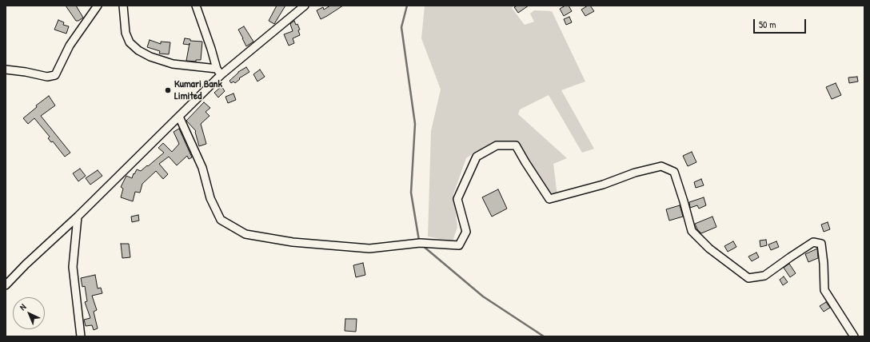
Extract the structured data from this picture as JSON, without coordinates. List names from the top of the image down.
{
  "places": ["Kumari Bank Limited"],
  "scale_bar": "50 m",
  "north": "top left"
}
